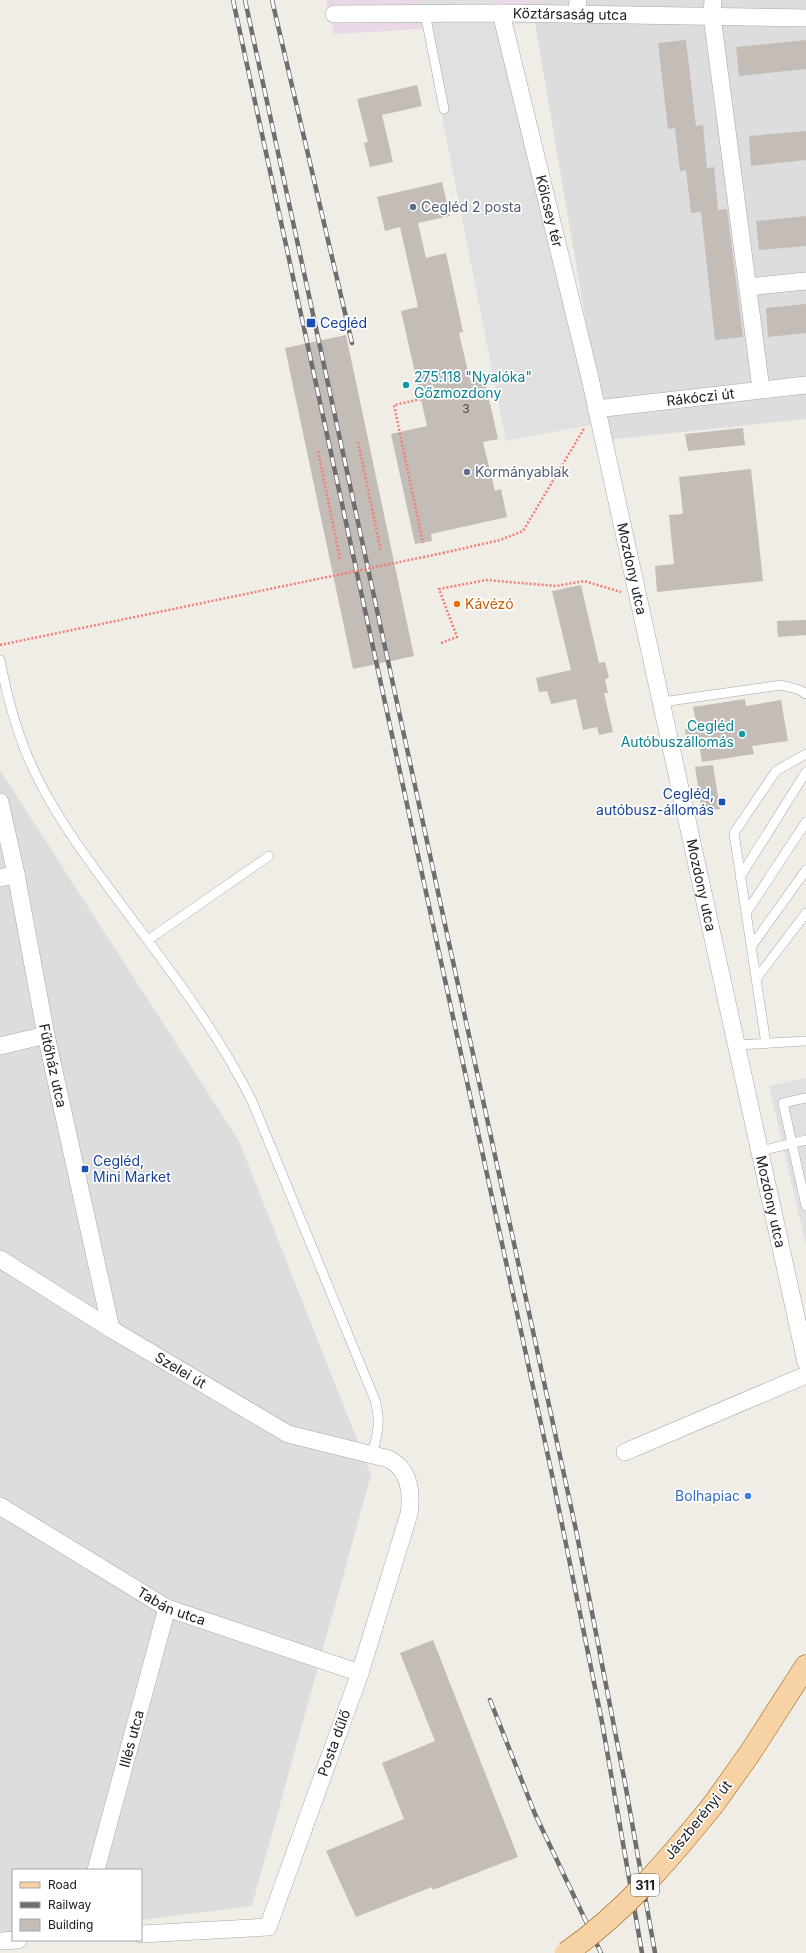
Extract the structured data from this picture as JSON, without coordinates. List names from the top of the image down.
{
  "streets": {
    "main road": ["Jászberényi út", "311"],
    "street": [
      "Köztársaság utca",
      "Kölcsey tér",
      "Rákóczi út",
      "Mozdony utca",
      "Fűtőház utca",
      "Szelei út",
      "Tabán utca",
      "Illés utca",
      "Posta dűlő"
    ]
  },
  "crossings": [
    ["Köztársaság utca", "Kölcsey tér"],
    ["Kölcsey tér", "Rákóczi út"],
    ["Kölcsey tér", "Mozdony utca"],
    ["Rákóczi út", "Mozdony utca"],
    ["Fűtőház utca", "Szelei út"],
    ["Szelei út", "Posta dűlő"],
    ["Tabán utca", "Illés utca"],
    ["Tabán utca", "Posta dűlő"]
  ],
  "places": {
    "other": [
      "Cegléd 2 posta",
      "275.118 \"Nyalóka\" Gőzmozdony",
      "Kormányablak",
      "Kávézó",
      "Cegléd Autóbuszállomás",
      "Bolhapiac"
    ],
    "transit": ["Cegléd", "Cegléd, autóbusz-állomás", "Cegléd, Mini Market"]
  },
  "house_numbers": ["3"],
  "legend": ["Road", "Railway", "Building"]
}
